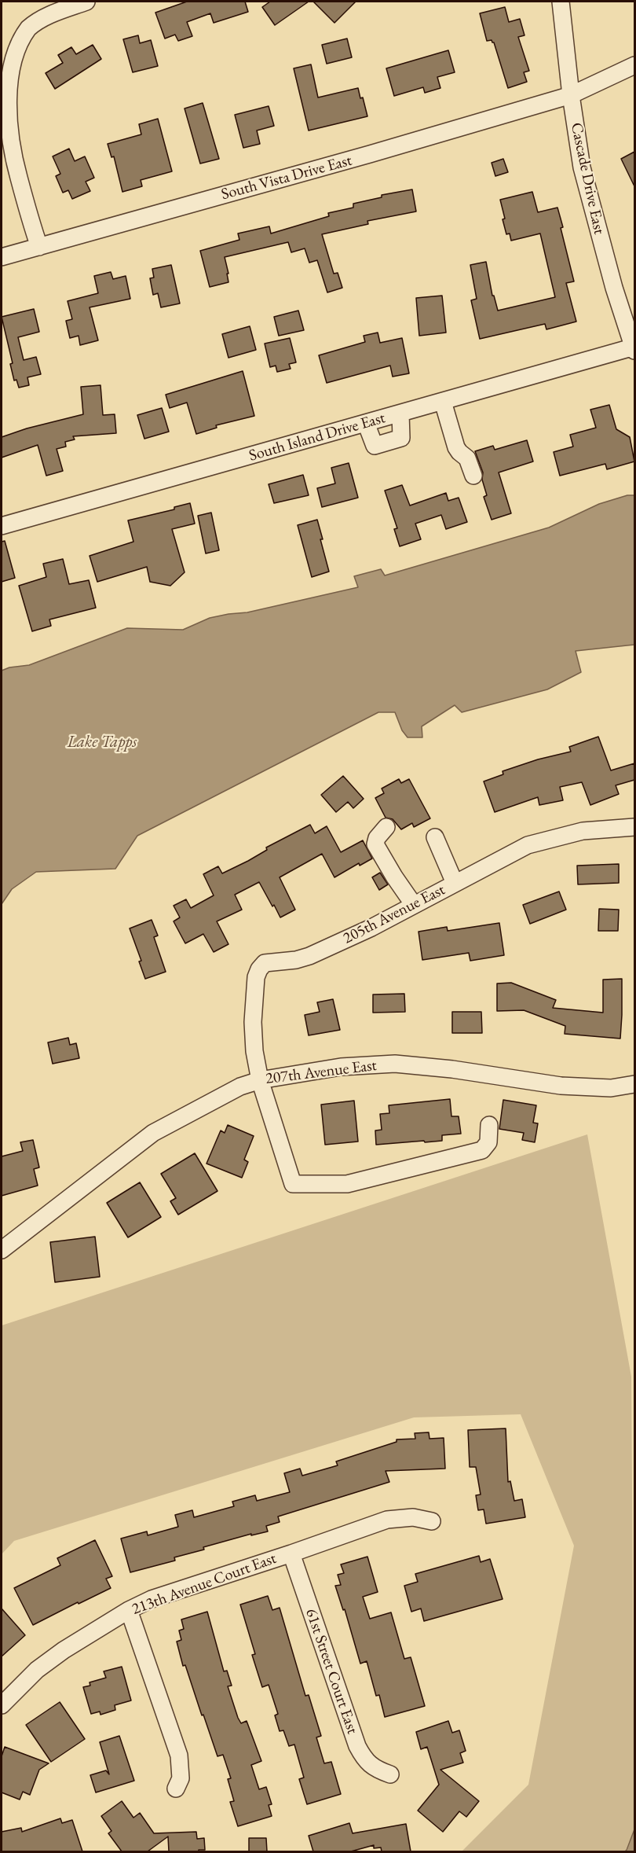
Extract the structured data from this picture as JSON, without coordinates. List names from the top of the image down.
{
  "streets": {
    "street": [
      "South Vista Drive East",
      "Cascade Drive East",
      "South Island Drive East",
      "205th Avenue East",
      "207th Avenue East",
      "213th Avenue Court East",
      "61st Street Court East"
    ]
  },
  "crossings": [
    ["South Vista Drive East", "Cascade Drive East"],
    ["Cascade Drive East", "South Island Drive East"],
    ["205th Avenue East", "207th Avenue East"],
    ["213th Avenue Court East", "61st Street Court East"]
  ],
  "water": ["Lake Tapps"]
}
